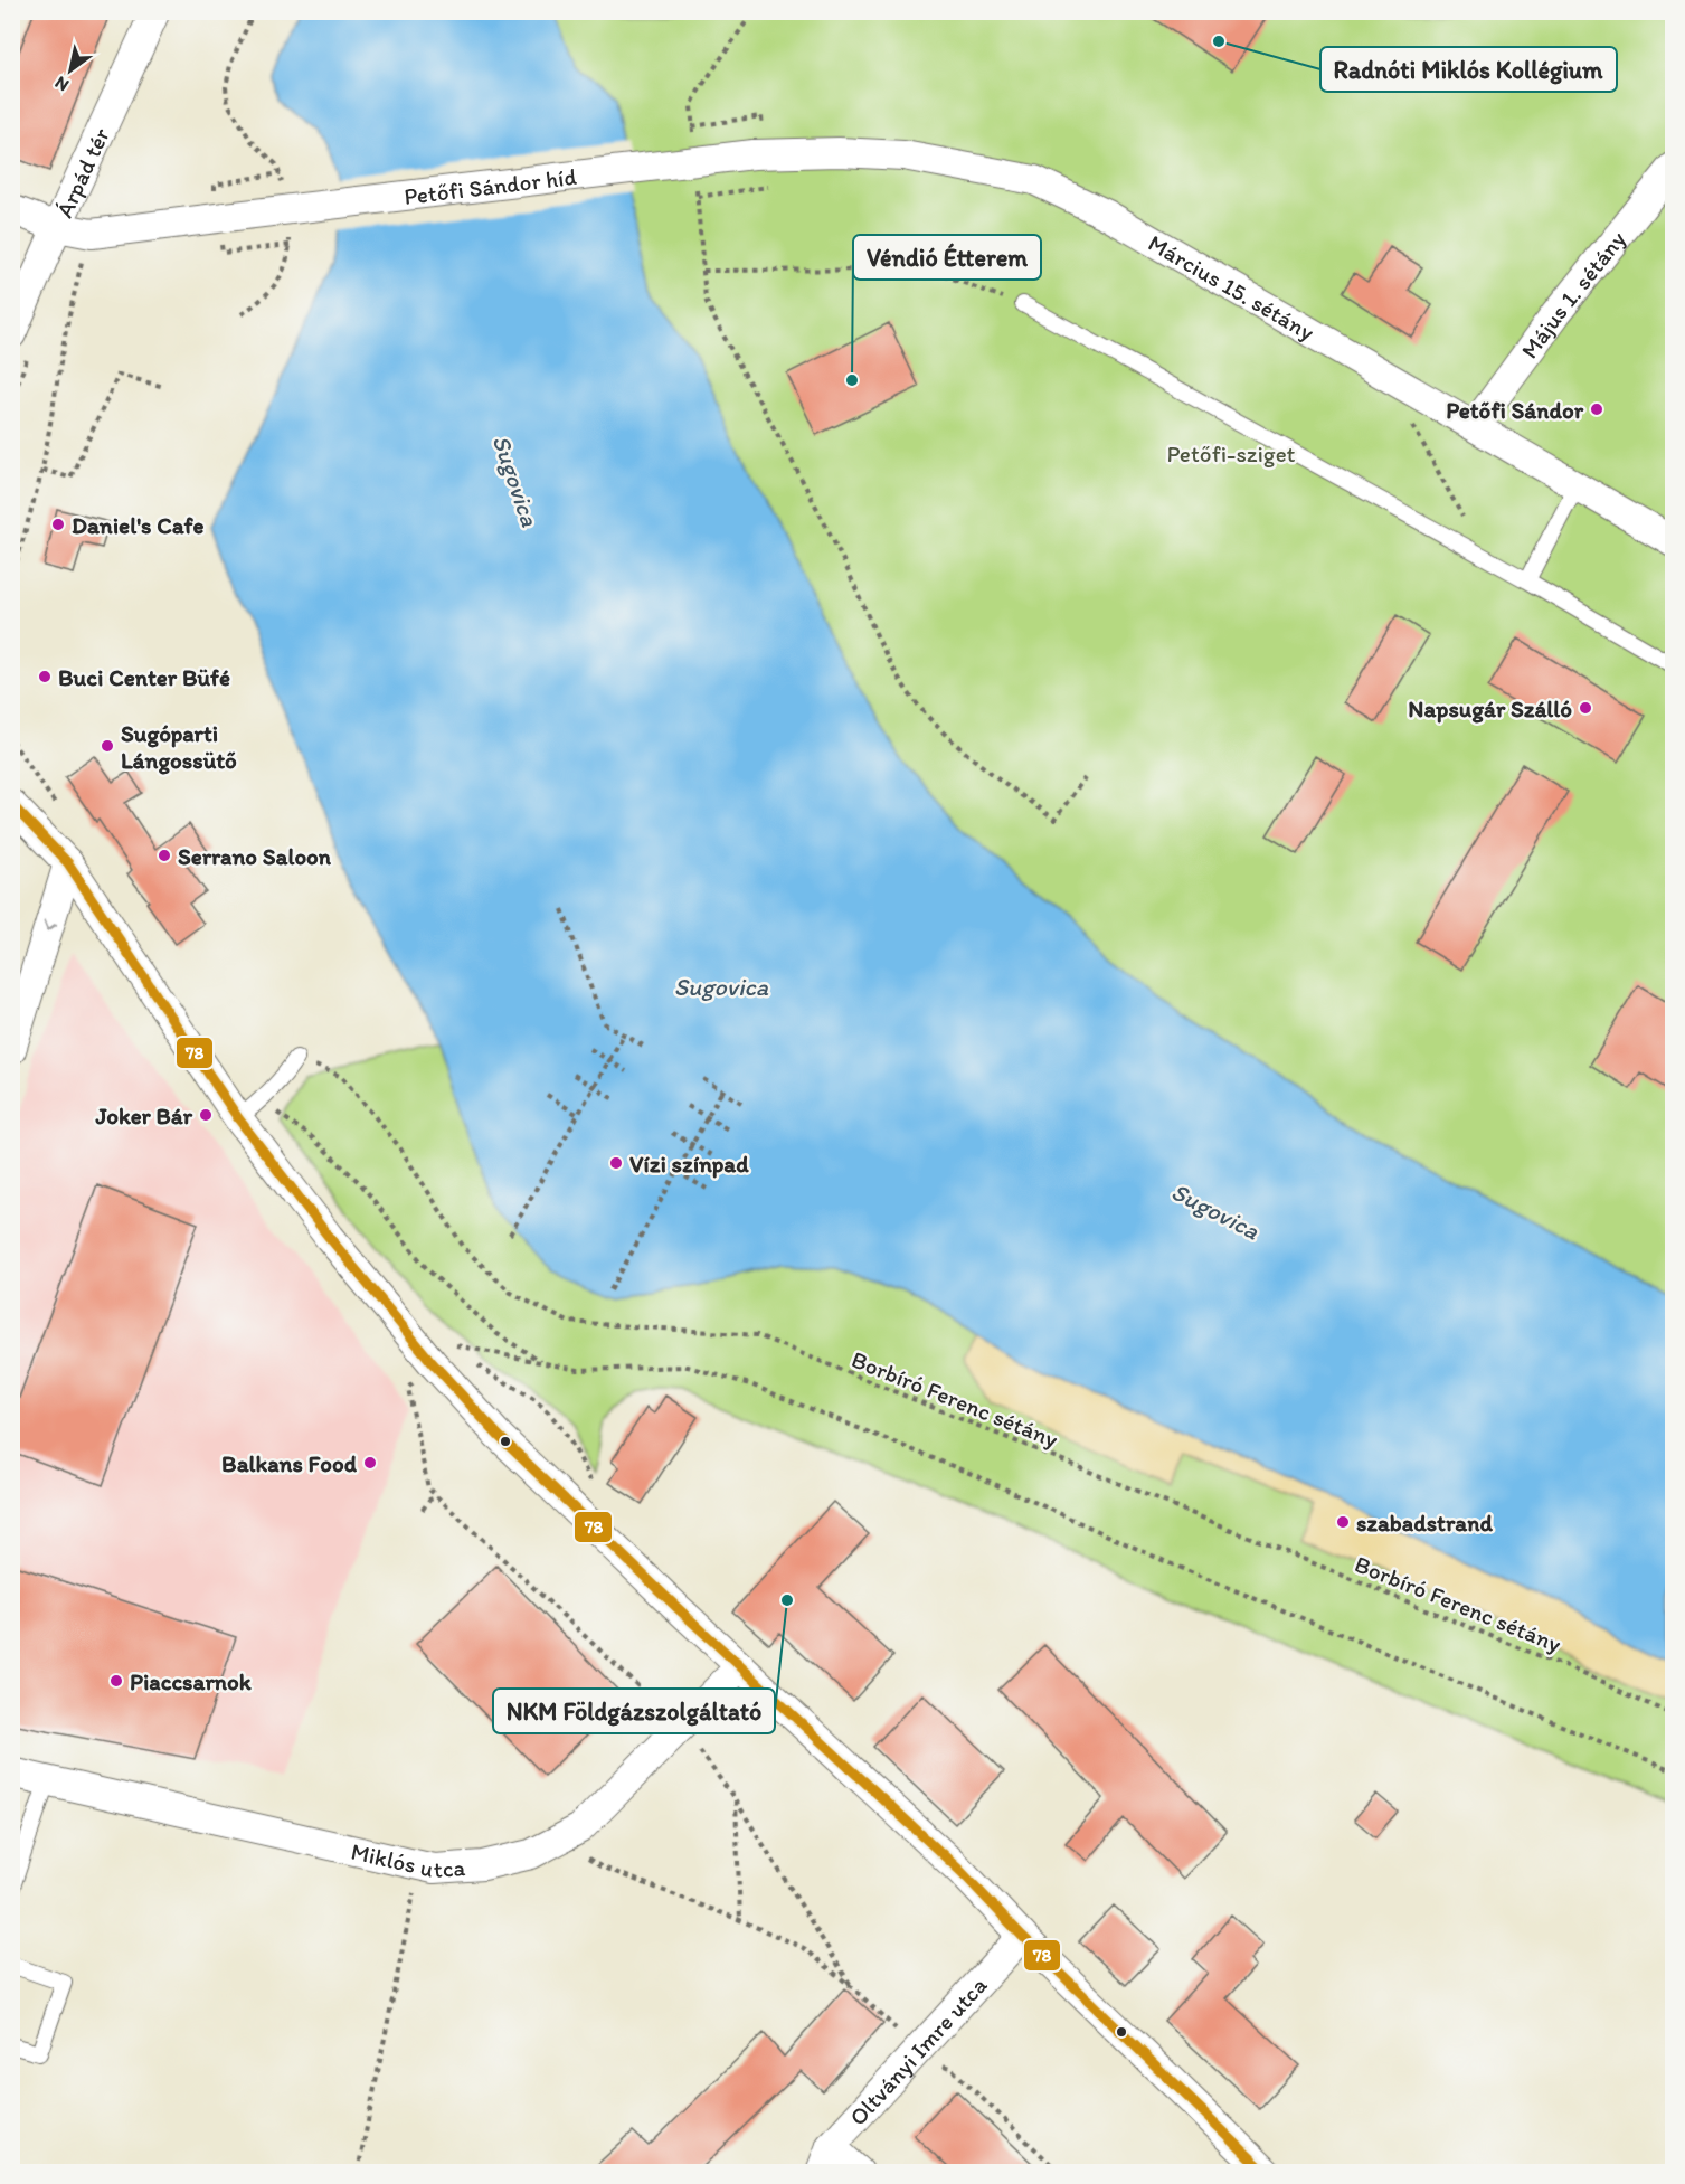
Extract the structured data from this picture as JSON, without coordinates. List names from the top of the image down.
{
  "streets": {
    "street": [
      "Árpád tér",
      "Petőfi Sándor híd",
      "Március 15. sétány",
      "Május 1. sétány",
      "Miklós utca",
      "Oltványi Imre utca"
    ],
    "path": ["Borbíró Ferenc sétány"]
  },
  "crossings": [
    ["Árpád tér", "Petőfi Sándor híd"],
    ["Petőfi Sándor híd", "Március 15. sétány"],
    ["Március 15. sétány", "Május 1. sétány"]
  ],
  "water": ["Sugovica"],
  "parks": ["Petőfi-sziget"],
  "places": [
    "Radnóti Miklós Kollégium",
    "Véndió Étterem",
    "Petőfi Sándor",
    "Daniel's Cafe",
    "Buci Center Büfé",
    "Napsugár Szálló",
    "Sugóparti Lángossütő",
    "Serrano Saloon",
    "Joker Bár",
    "Vízi színpad",
    "Balkans Food",
    "szabadstrand",
    "NKM Földgázszolgáltató",
    "Piaccsarnok"
  ],
  "lines": ["transit line 78"],
  "north": "bottom left"
}
